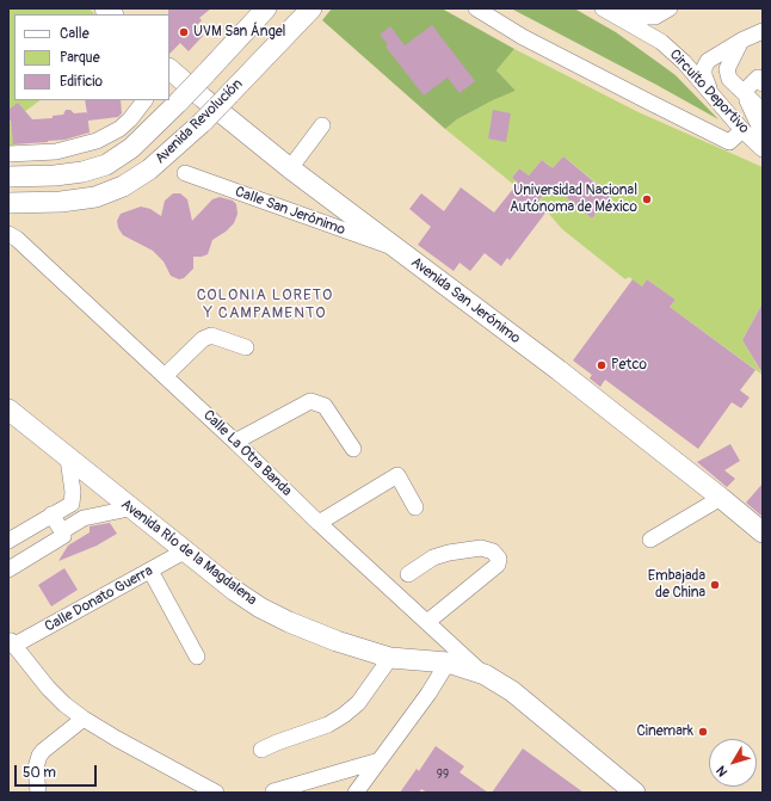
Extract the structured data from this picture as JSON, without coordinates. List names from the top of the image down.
{
  "streets": {
    "main road": ["Avenida Revolución", "Avenida San Jerónimo", "Avenida Río de la Magdalena"],
    "street": [
      "Circuito Deportivo",
      "Calle San Jerónimo",
      "Calle La Otra Banda",
      "Calle Donato Guerra"
    ]
  },
  "crossings": [
    ["Calle San Jerónimo", "Avenida San Jerónimo"],
    ["Calle La Otra Banda", "Avenida Río de la Magdalena"],
    ["Avenida Río de la Magdalena", "Calle Donato Guerra"]
  ],
  "districts": ["COLONIA LORETO Y CAMPAMENTO"],
  "places": [
    "UVM San Ángel",
    "Universidad Nacional Autónoma de México",
    "Petco",
    "Embajada de China",
    "Cinemark"
  ],
  "house_numbers": ["99"],
  "legend": ["Calle", "Parque", "Edificio"],
  "scale_bar": "50 m",
  "north": "bottom left"
}
